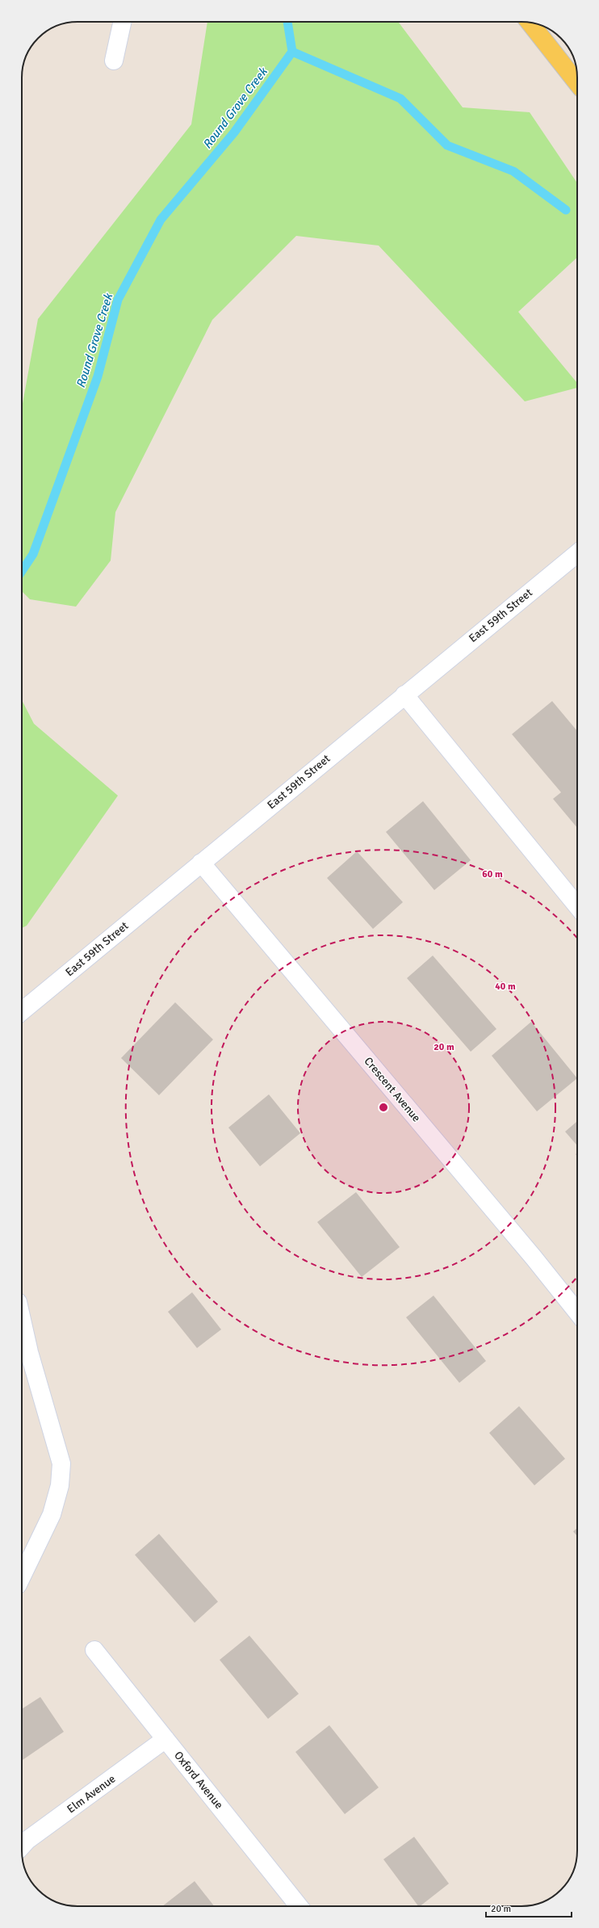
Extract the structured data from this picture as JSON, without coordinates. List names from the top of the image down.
{
  "streets": {
    "street": [
      "East 59th Street",
      "Crescent Avenue",
      "Oxford Avenue",
      "Elm Avenue"
    ]
  },
  "crossings": [
    ["East 59th Street", "Crescent Avenue"],
    ["Oxford Avenue", "Elm Avenue"]
  ],
  "water": ["Round Grove Creek"],
  "scale_bar": "20 m",
  "rings": ["60 m", "40 m", "20 m"]
}
